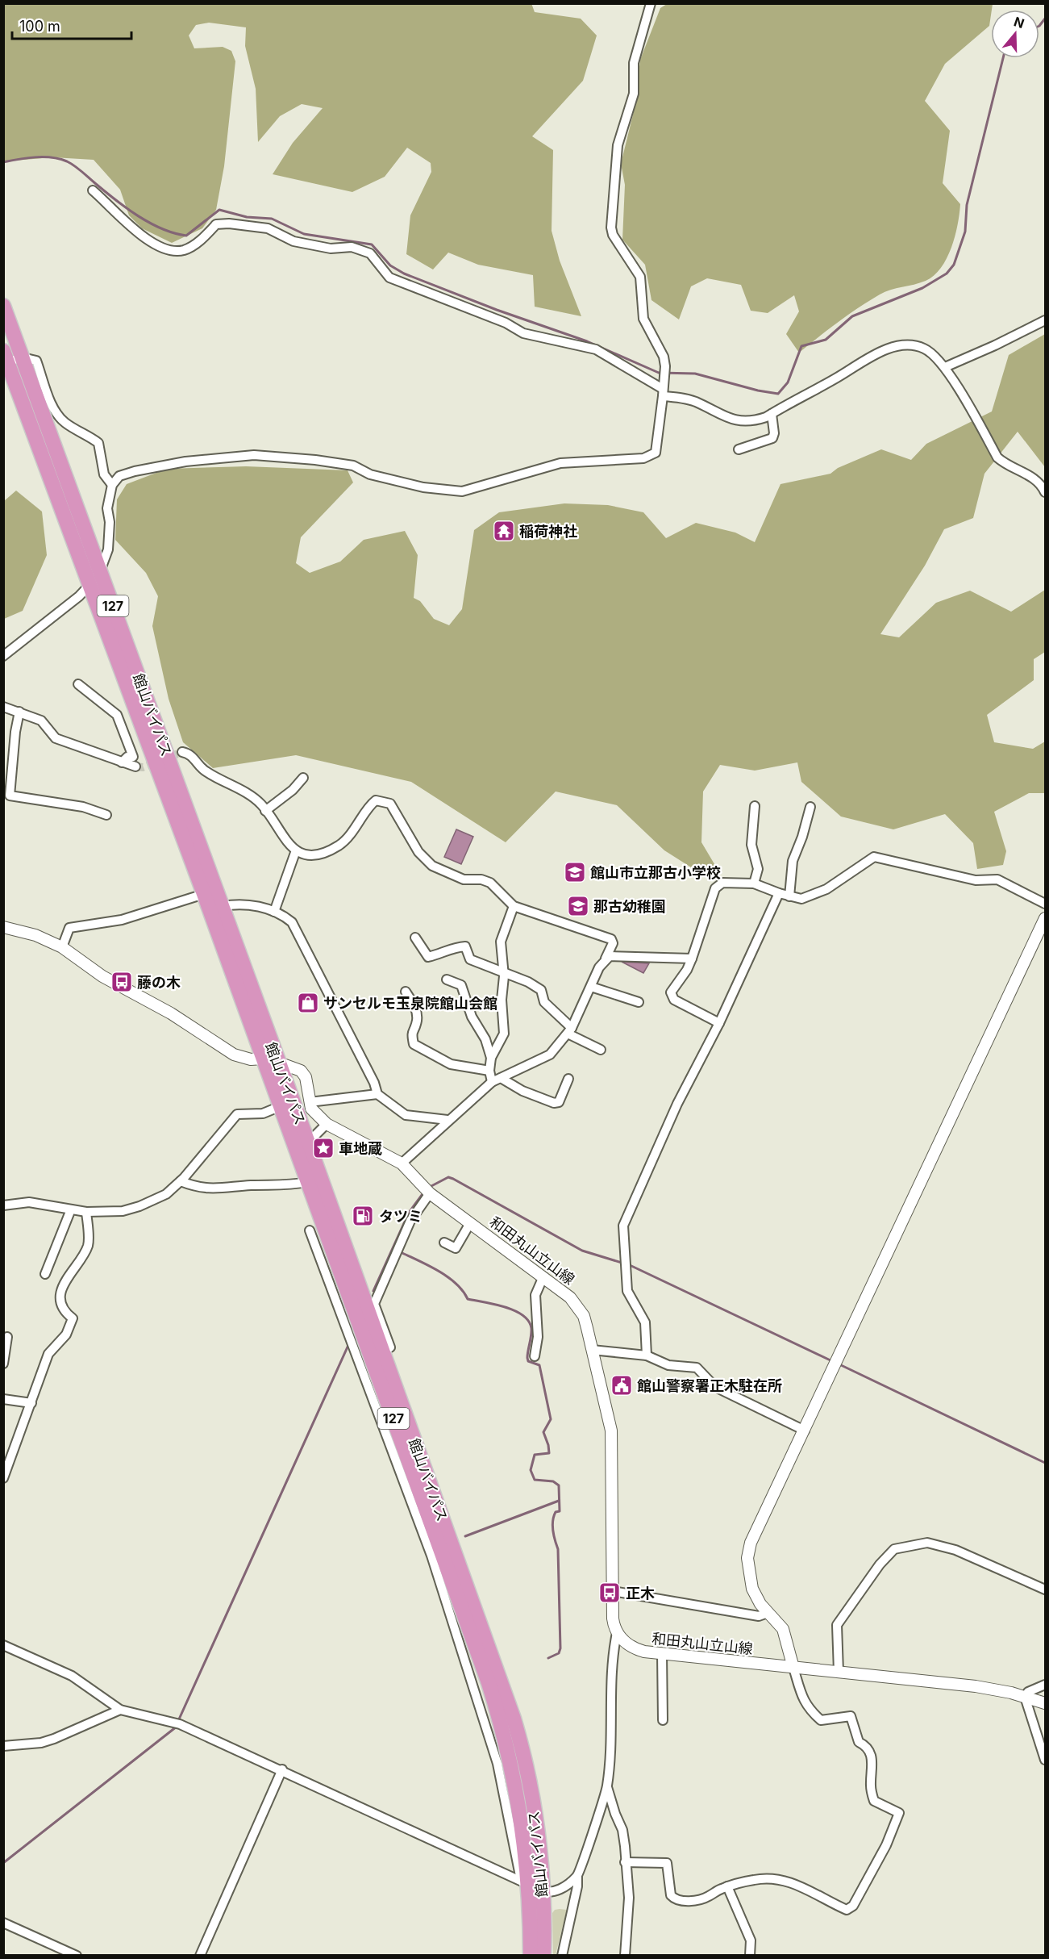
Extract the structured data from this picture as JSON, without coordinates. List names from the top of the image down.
{
  "streets": {
    "highway": ["127", "館山バイパス"],
    "main road": ["和田丸山立山線"]
  },
  "crossings": [
    ["館山バイパス", "和田丸山立山線"]
  ],
  "places": {
    "temple": ["稲荷神社"],
    "school or university": ["館山市立那古小学校", "那古幼稚園"],
    "bus stop": ["藤の木", "正木"],
    "shop": ["サンセルモ玉泉院館山会館"],
    "place": ["車地蔵"],
    "fuel station": ["タツミ"],
    "public building": ["館山警察署正木駐在所"]
  },
  "scale_bar": "100 m",
  "north": "top"
}
